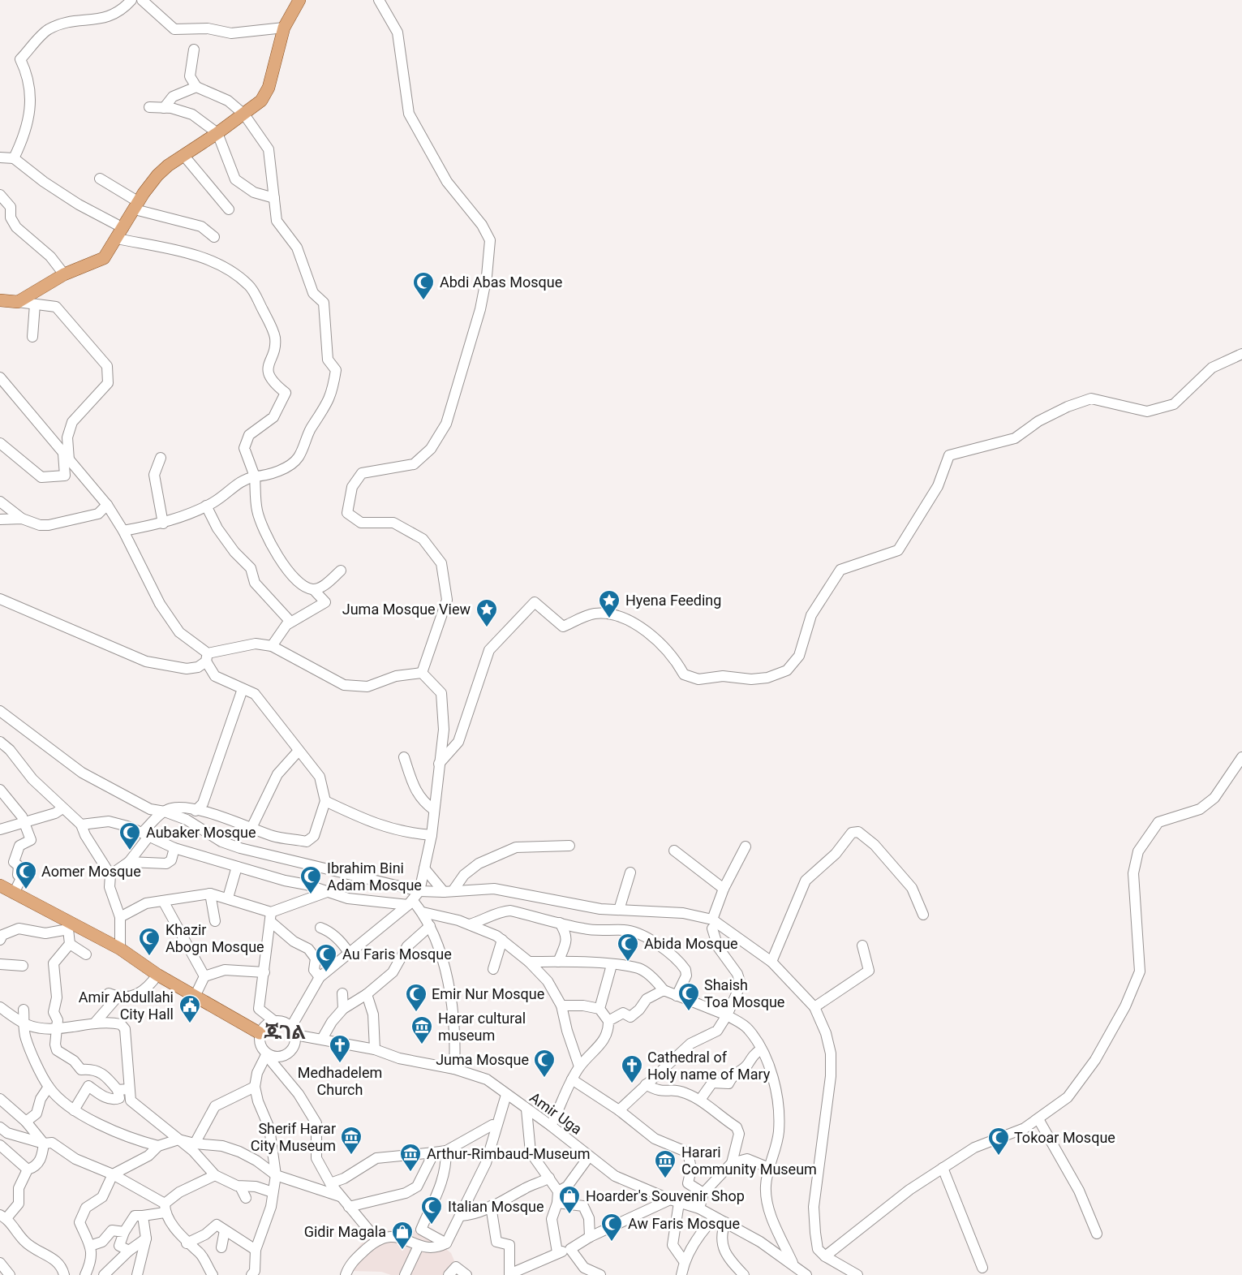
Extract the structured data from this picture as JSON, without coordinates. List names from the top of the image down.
{
  "streets": {
    "street": ["Amir Uga"]
  },
  "districts": ["ጁገል"],
  "places": {
    "mosque": [
      "Abdi Abas Mosque",
      "Aubaker Mosque",
      "Aomer Mosque",
      "Ibrahim Bini Adam Mosque",
      "Khazir Abogn Mosque",
      "Abida Mosque",
      "Au Faris Mosque",
      "Shaish Toa Mosque",
      "Emir Nur Mosque",
      "Juma Mosque",
      "Tokoar Mosque",
      "Italian Mosque",
      "Aw Faris Mosque"
    ],
    "place": ["Hyena Feeding", "Juma Mosque View"],
    "public building": ["Amir Abdullahi City Hall"],
    "museum": [
      "Harar cultural museum",
      "Sherif Harar City Museum",
      "Arthur-Rimbaud-Museum",
      "Harari Community Museum"
    ],
    "church": ["Medhadelem Church", "Cathedral of Holy name of Mary"],
    "shop": ["Hoarder's Souvenir Shop", "Gidir Magala"]
  }
}
